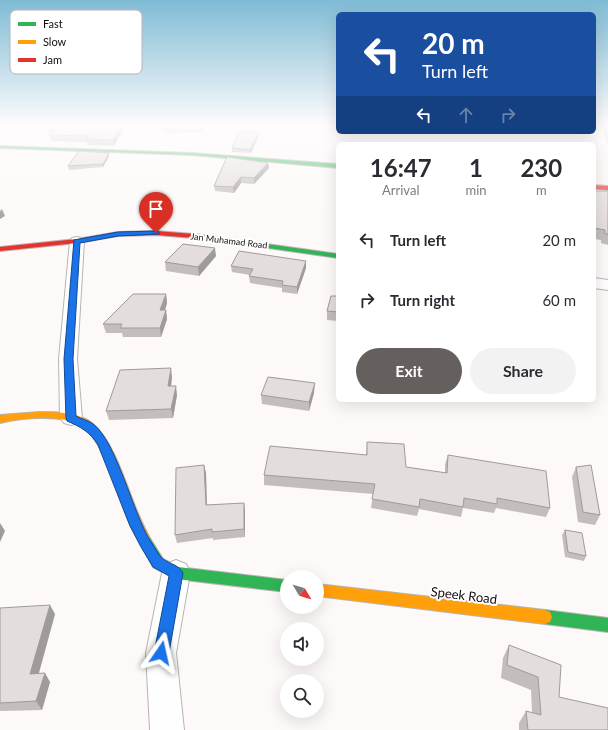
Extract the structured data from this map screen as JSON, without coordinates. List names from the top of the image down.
{
  "streets": {
    "street": ["Jan Muhamad Road", "Speek Road"]
  },
  "legend": ["Fast", "Slow", "Jam"],
  "north": "bottom right",
  "page": {
    "turn": ["20 m", "Turn left"],
    "eta": [
      "16:47",
      "Arrival",
      "1",
      "min",
      "230",
      "m"
    ],
    "list": [
      {
        "name": "Turn left",
        "value": "20 m"
      },
      {
        "name": "Turn right",
        "value": "60 m"
      }
    ],
    "buttons": ["Exit", "Share"]
  }
}
